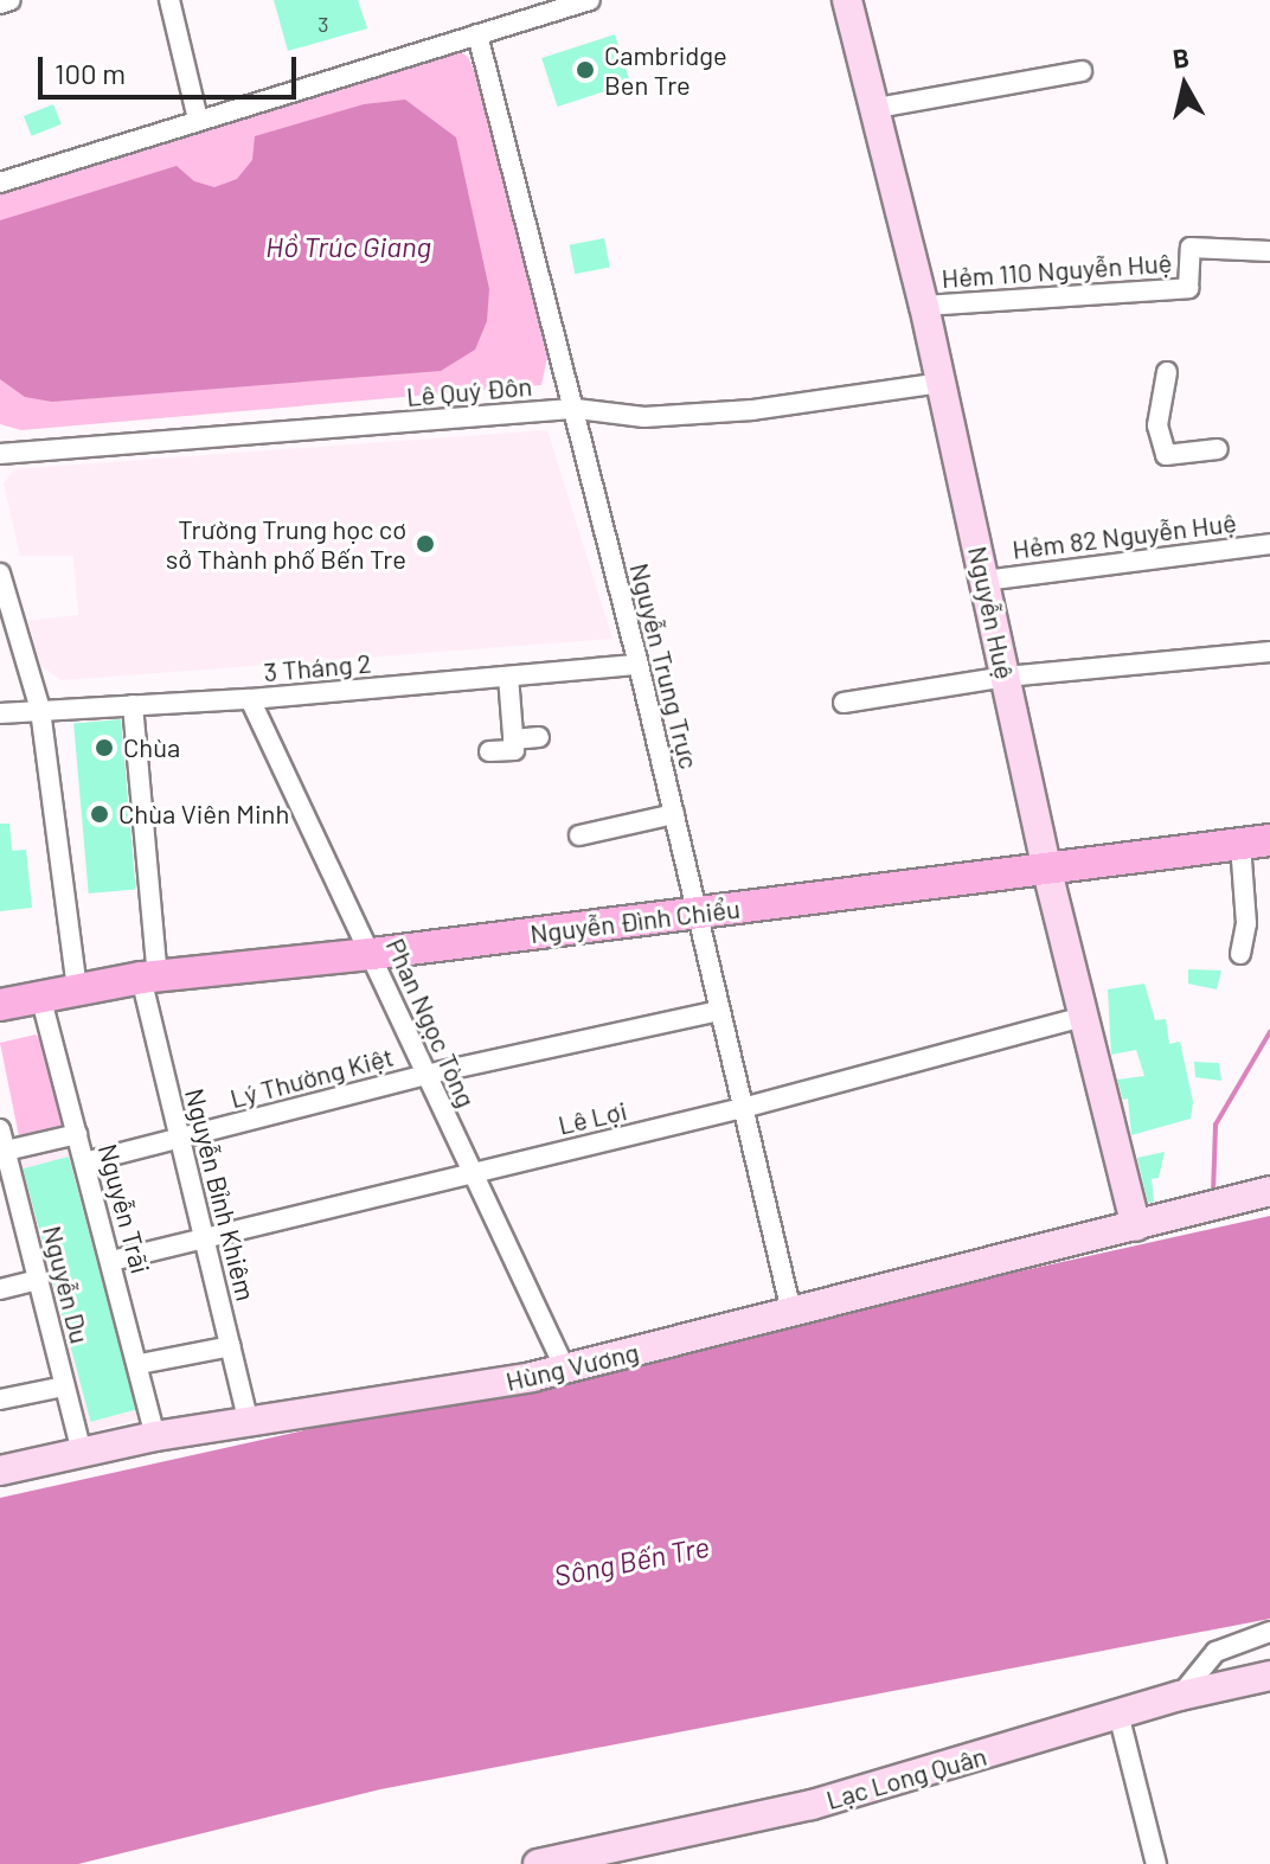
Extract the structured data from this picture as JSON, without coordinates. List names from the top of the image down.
{
  "streets": {
    "main road": ["Nguyễn Đình Chiểu"],
    "street": [
      "Hẻm 110 Nguyễn Huệ",
      "Lê Quý Đôn",
      "Hẻm 82 Nguyễn Huệ",
      "Nguyễn Huệ",
      "Nguyễn Trung Trực",
      "3 Tháng 2",
      "Phan Ngọc Tòng",
      "Lý Thường Kiệt",
      "Lê Lợi",
      "Nguyễn Bỉnh Khiêm",
      "Nguyễn Trãi",
      "Nguyễn Du",
      "Hùng Vương",
      "Lạc Long Quân"
    ]
  },
  "crossings": [
    ["Hẻm 110 Nguyễn Huệ", "Nguyễn Huệ"],
    ["Lê Quý Đôn", "Nguyễn Huệ"],
    ["Lê Quý Đôn", "Nguyễn Trung Trực"],
    ["Hẻm 82 Nguyễn Huệ", "Nguyễn Huệ"],
    ["Nguyễn Huệ", "Nguyễn Đình Chiểu"],
    ["Nguyễn Huệ", "Lê Lợi"],
    ["Nguyễn Huệ", "Hùng Vương"],
    ["Nguyễn Trung Trực", "3 Tháng 2"],
    ["Nguyễn Trung Trực", "Nguyễn Đình Chiểu"],
    ["Nguyễn Trung Trực", "Lý Thường Kiệt"],
    ["Nguyễn Trung Trực", "Lê Lợi"],
    ["Nguyễn Trung Trực", "Hùng Vương"],
    ["3 Tháng 2", "Phan Ngọc Tòng"],
    ["3 Tháng 2", "Nguyễn Bỉnh Khiêm"],
    ["Nguyễn Đình Chiểu", "Phan Ngọc Tòng"],
    ["Nguyễn Đình Chiểu", "Nguyễn Bỉnh Khiêm"],
    ["Nguyễn Đình Chiểu", "Nguyễn Trãi"],
    ["Phan Ngọc Tòng", "Lý Thường Kiệt"],
    ["Phan Ngọc Tòng", "Lê Lợi"],
    ["Phan Ngọc Tòng", "Hùng Vương"],
    ["Lý Thường Kiệt", "Nguyễn Bỉnh Khiêm"],
    ["Lý Thường Kiệt", "Nguyễn Trãi"],
    ["Lê Lợi", "Nguyễn Bỉnh Khiêm"],
    ["Lê Lợi", "Nguyễn Trãi"],
    ["Nguyễn Bỉnh Khiêm", "Hùng Vương"],
    ["Nguyễn Trãi", "Hùng Vương"],
    ["Nguyễn Du", "Hùng Vương"]
  ],
  "water": ["Hồ Trúc Giang", "Sông Bến Tre"],
  "places": [
    "Cambridge Ben Tre",
    "Trường Trung học cơ sở Thành phố Bến Tre",
    "Chùa",
    "Chùa Viên Minh"
  ],
  "house_numbers": ["3"],
  "scale_bar": "100 m",
  "north": "top"
}
